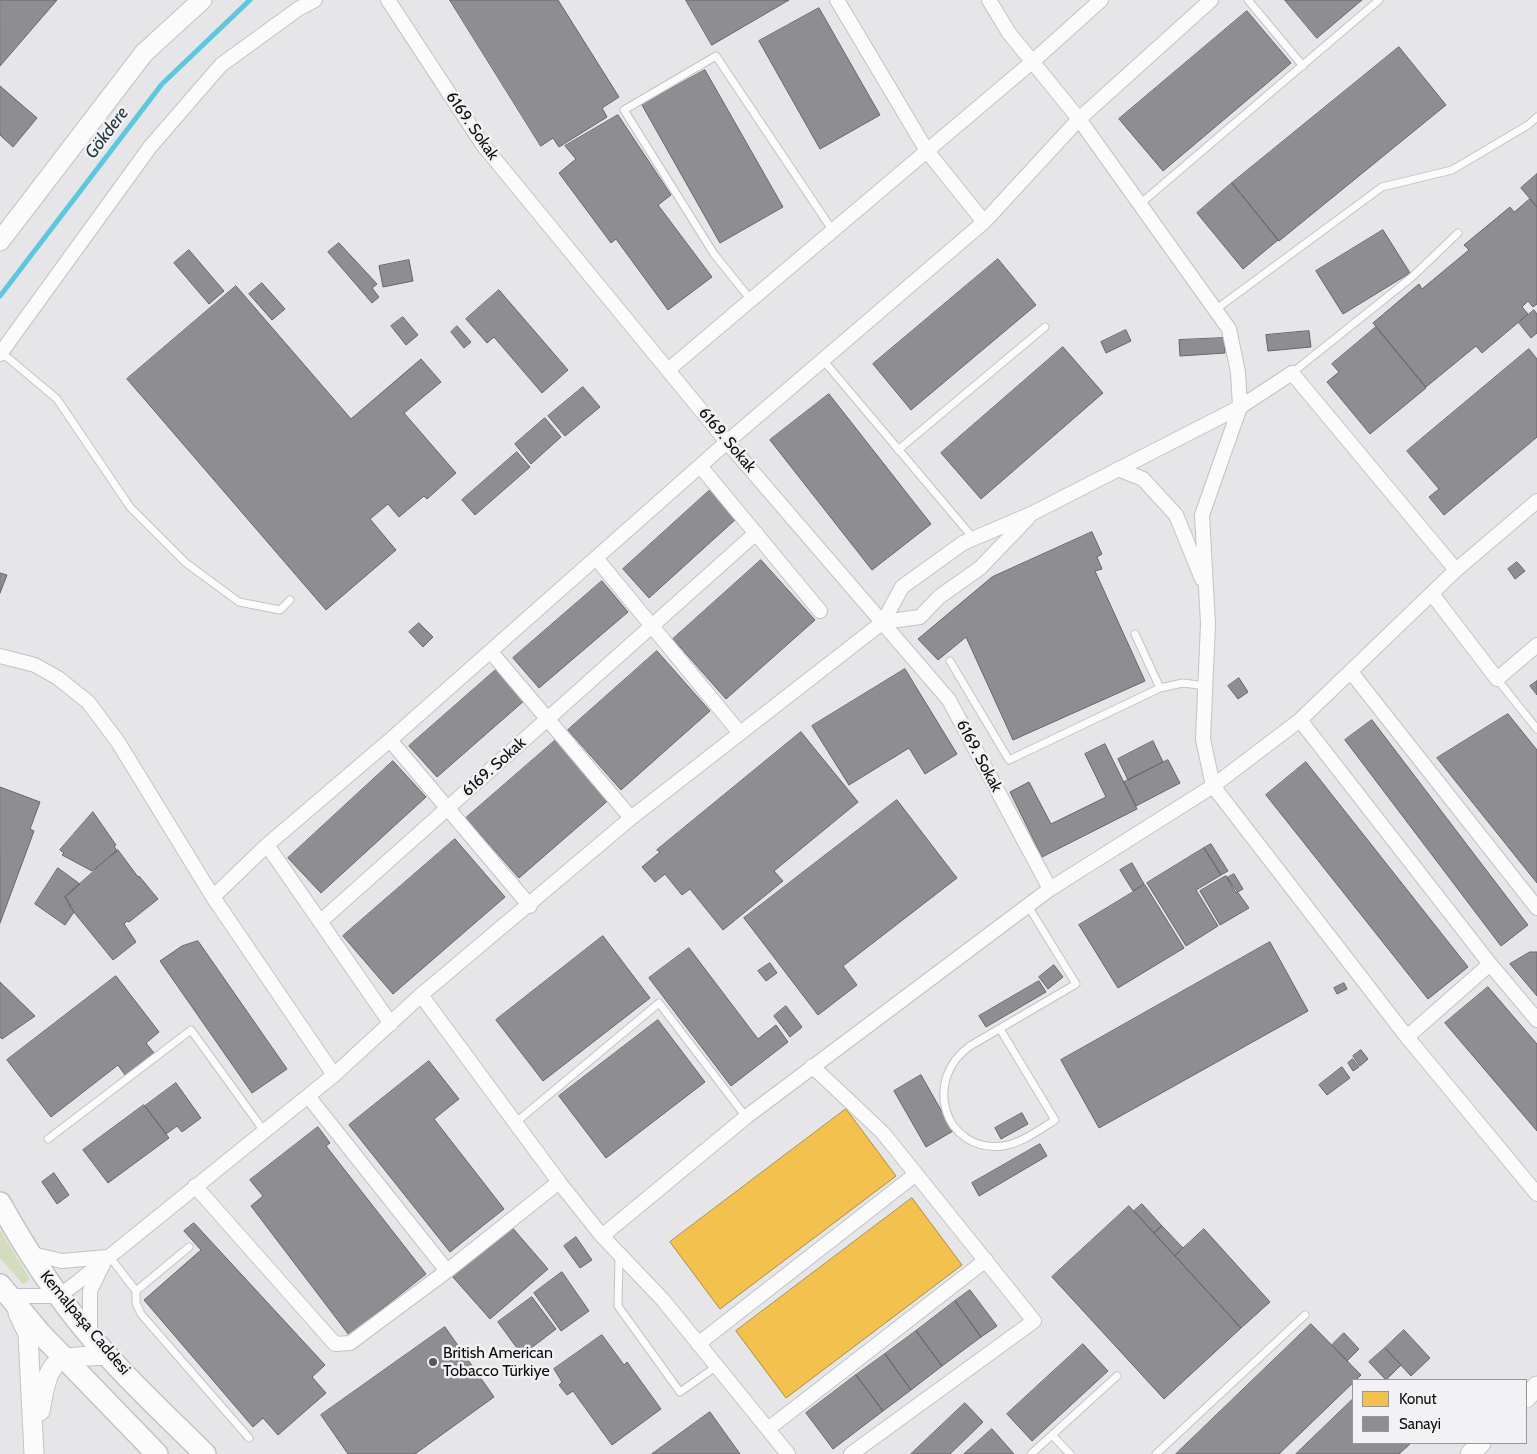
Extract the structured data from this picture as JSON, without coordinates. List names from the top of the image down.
{
  "streets": {
    "main road": ["Kemalpaşa Caddesi"],
    "street": ["6169. Sokak"]
  },
  "water": ["Gökdere"],
  "places": ["British American Tobacco Türkiye"],
  "legend": ["Konut", "Sanayi"]
}
